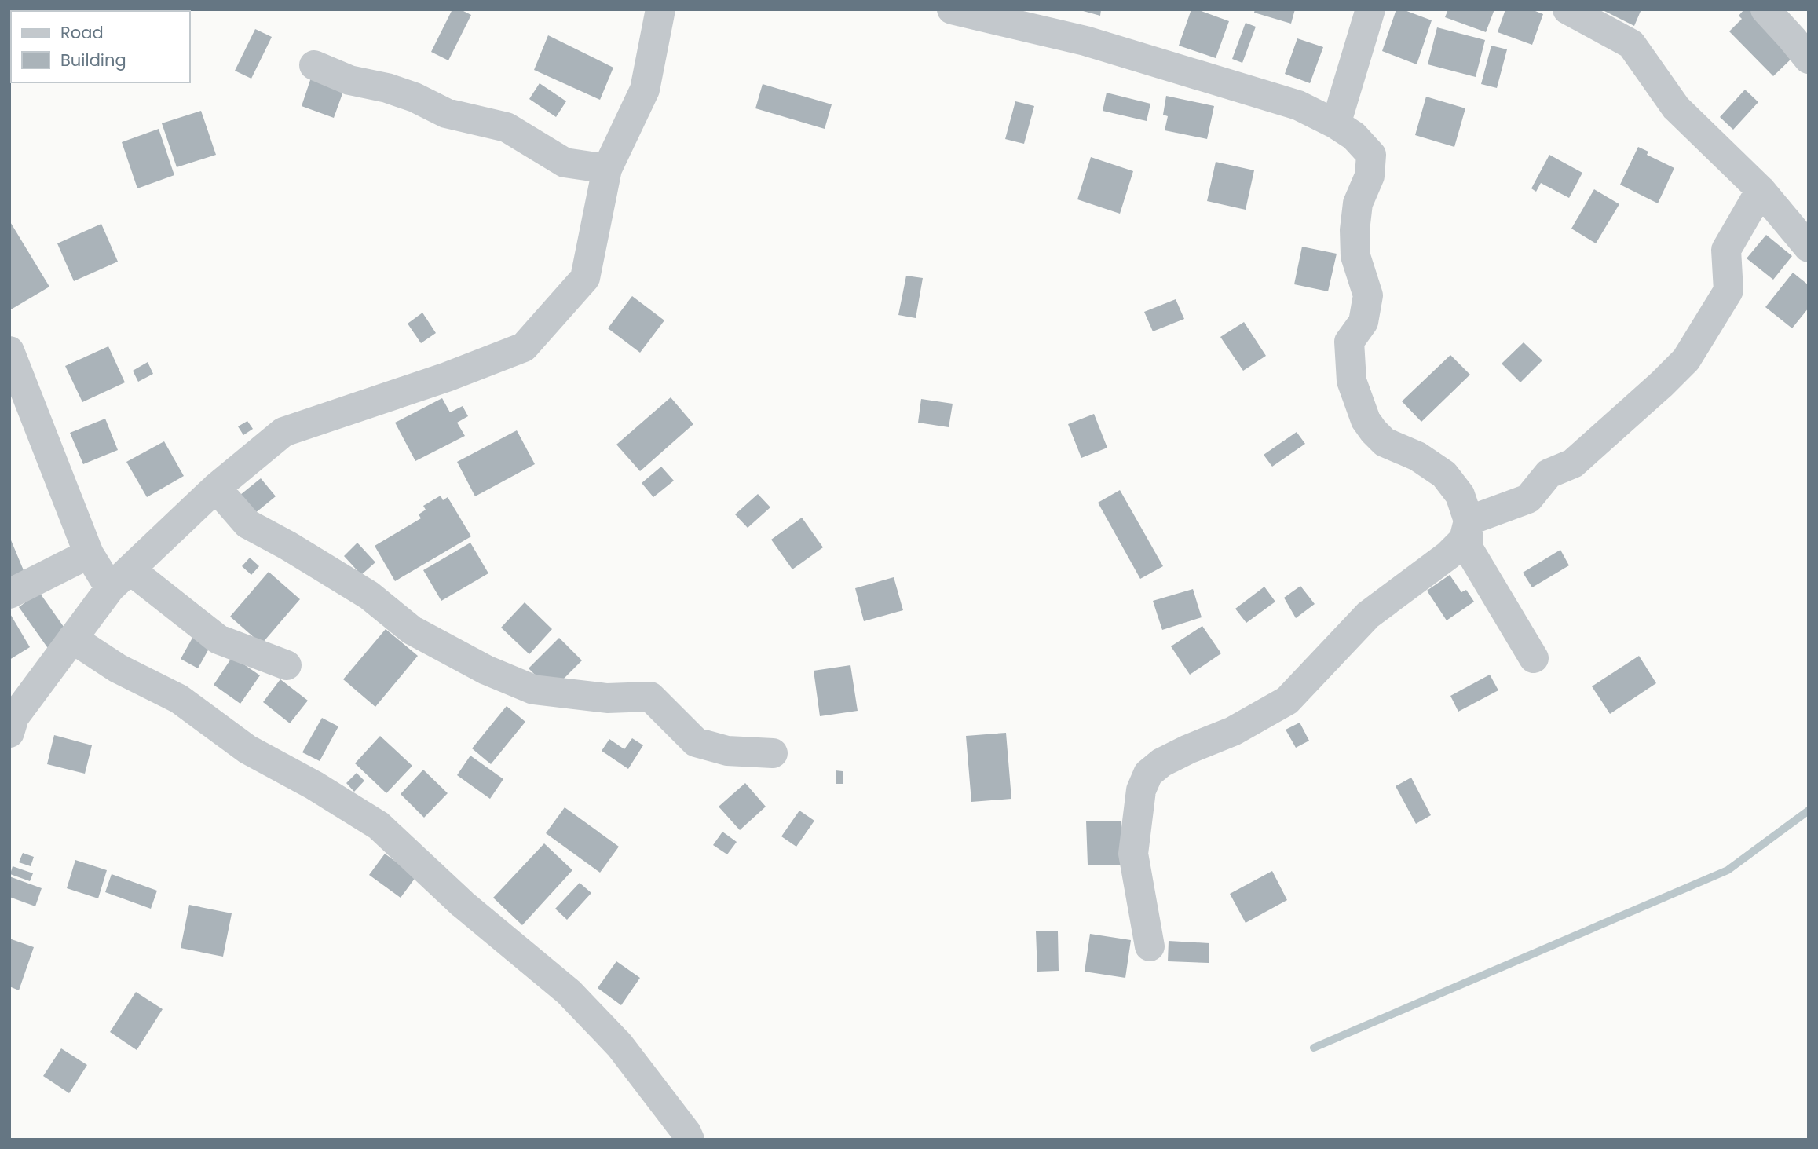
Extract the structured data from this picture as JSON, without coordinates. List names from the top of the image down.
{
  "legend": ["Road", "Building"]
}
